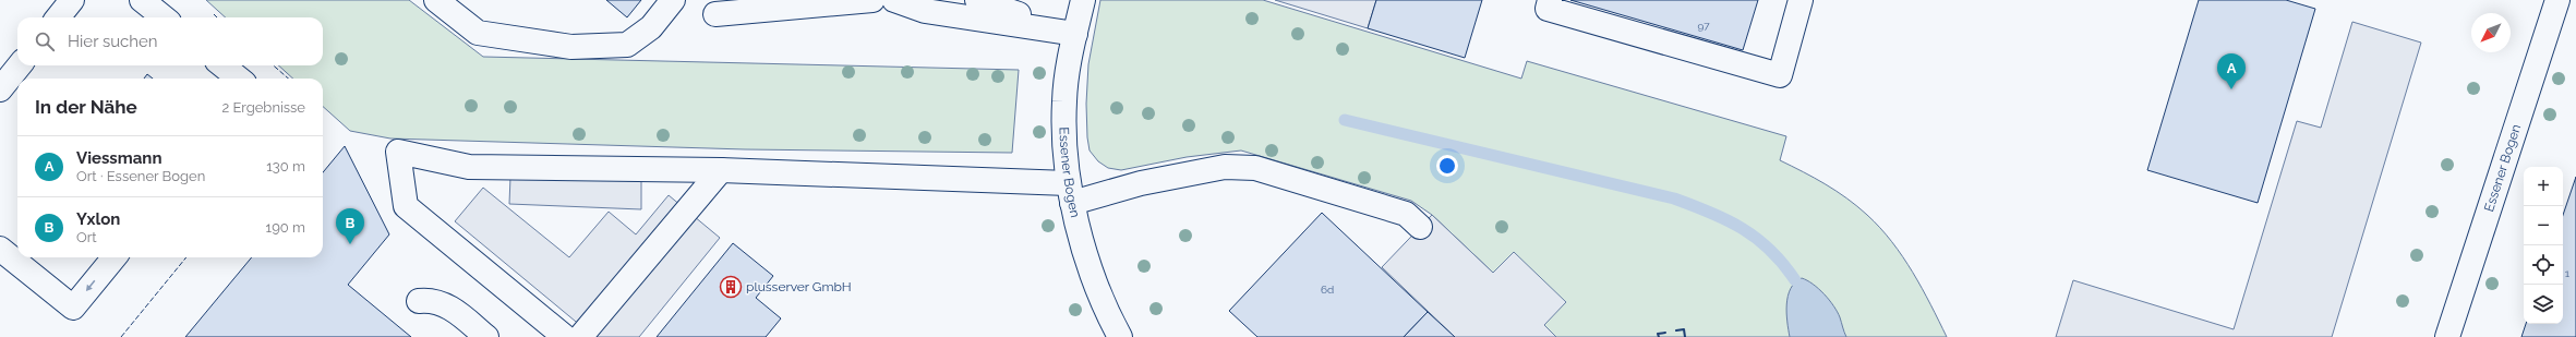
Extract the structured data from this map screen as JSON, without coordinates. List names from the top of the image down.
{
  "streets": {
    "street": ["Essener Bogen"]
  },
  "places": {
    "building": ["plusserver GmbH"]
  },
  "house_numbers": ["97", "1", "6d"],
  "north": "bottom left",
  "page": {
    "search": "Hier suchen",
    "pins": ["A", "B"],
    "heading": ["In der Nähe", "2 Ergebnisse"],
    "list": [
      {
        "mark": "A",
        "name": "Viessmann",
        "note": "Ort · Essener Bogen",
        "value": "130 m"
      },
      {
        "mark": "B",
        "name": "Yxlon",
        "note": "Ort",
        "value": "190 m"
      }
    ],
    "map_buttons": ["+", "−"]
  }
}
